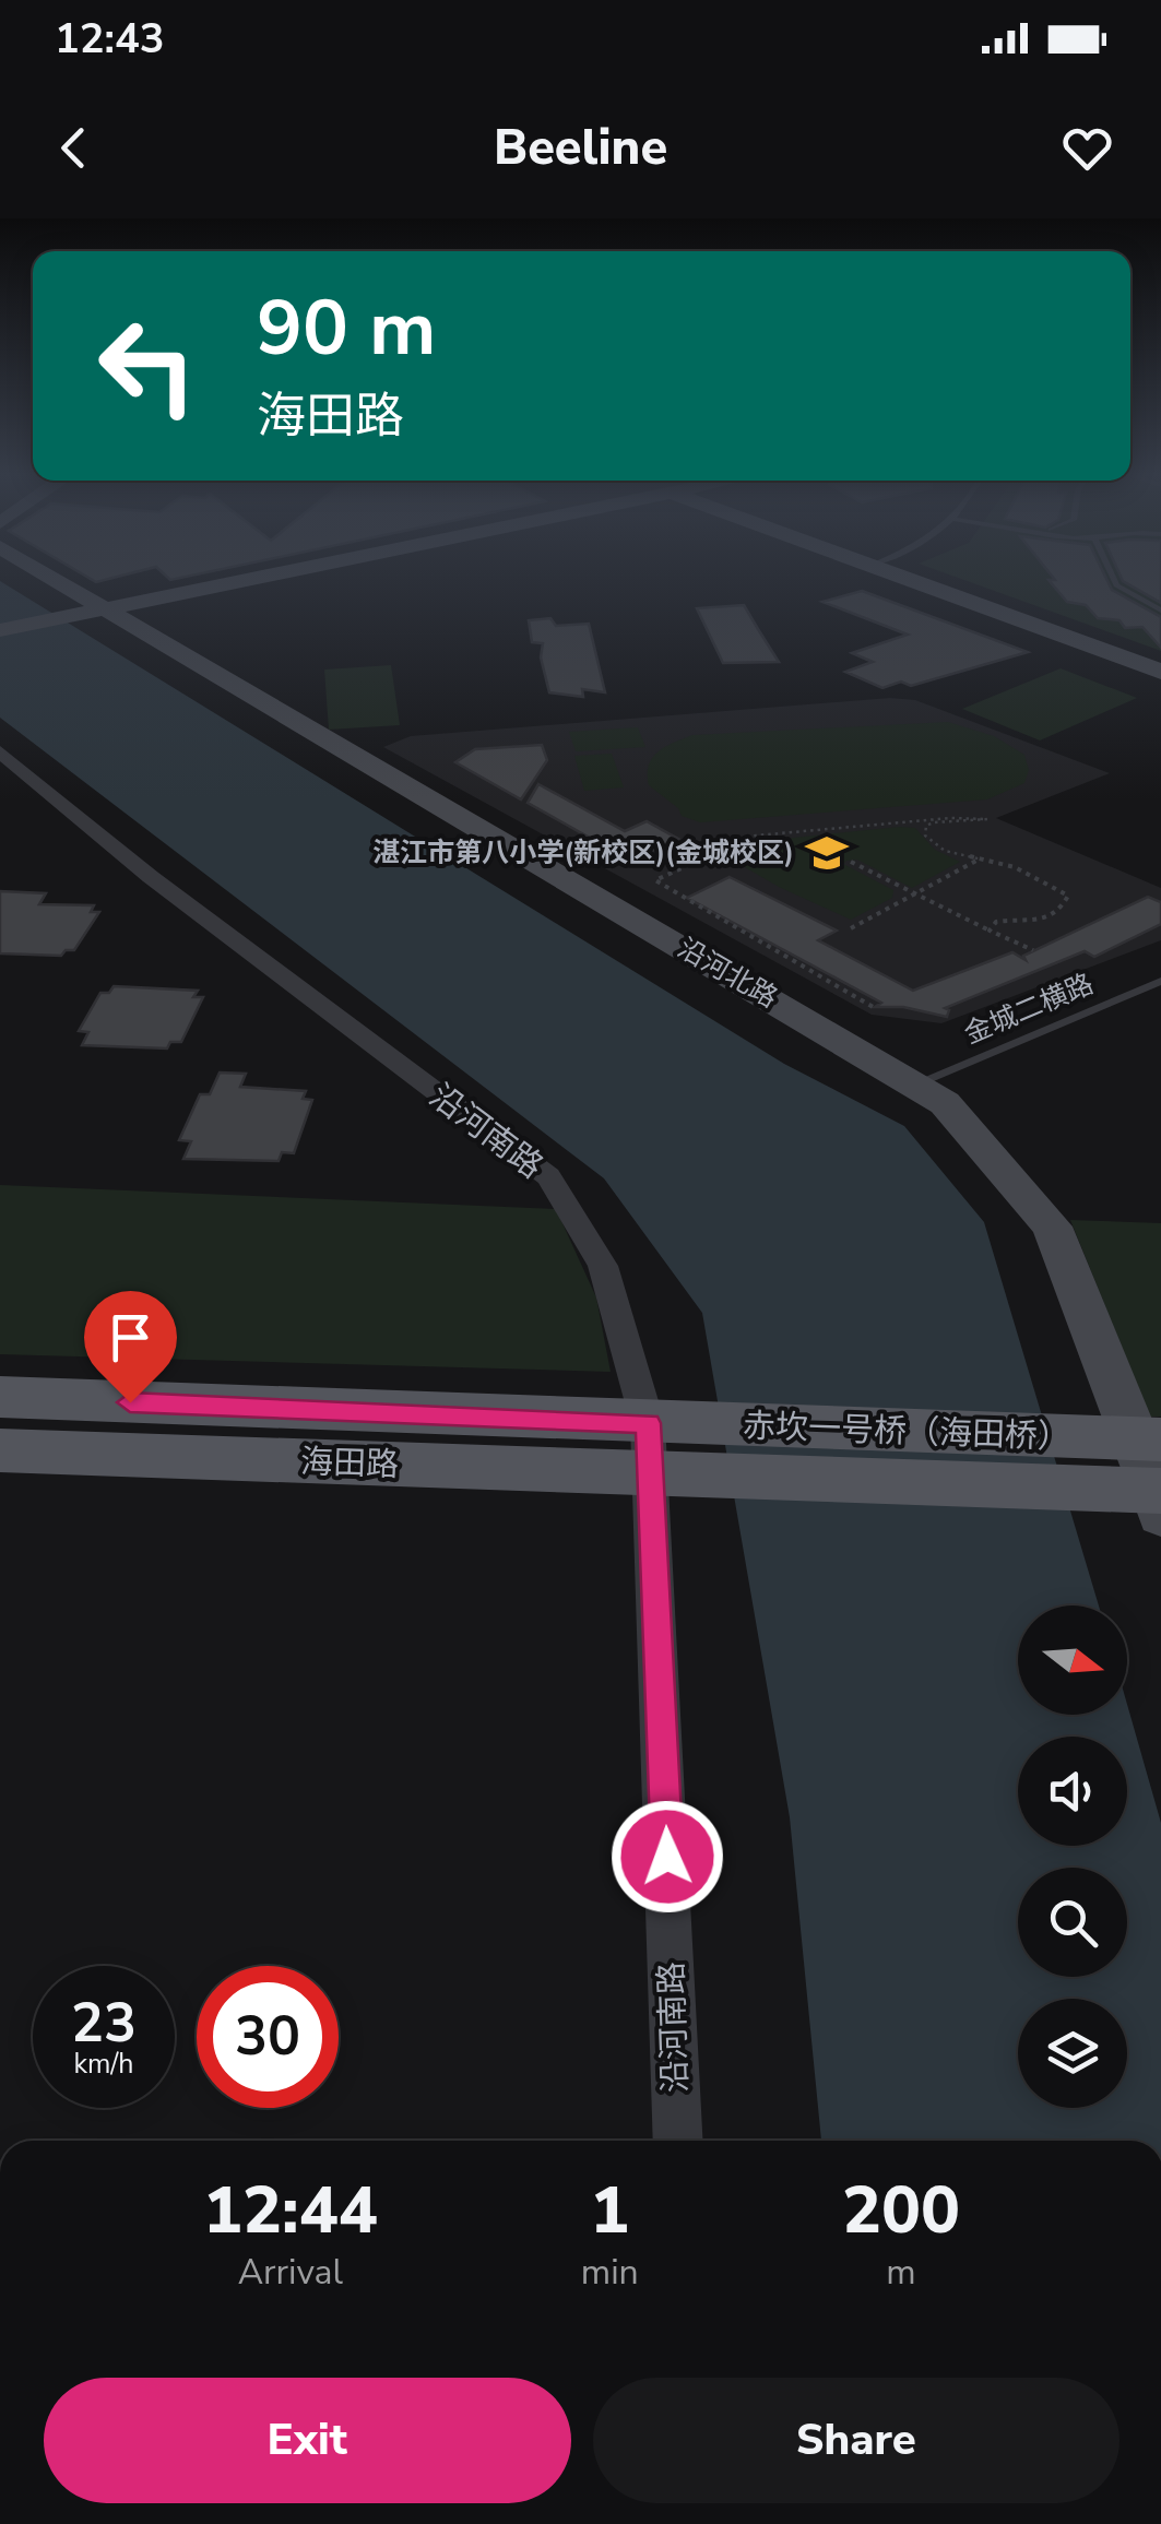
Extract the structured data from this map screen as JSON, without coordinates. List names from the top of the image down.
{
  "streets": {
    "main road": ["赤坎一号桥（海田桥）", "海田路"],
    "street": ["沿河北路", "沿河南路"],
    "lane": ["金城二横路"]
  },
  "crossings": [
    ["沿河北路", "金城二横路"],
    ["沿河北路", "赤坎一号桥（海田桥）"],
    ["沿河南路", "赤坎一号桥（海田桥）"],
    ["沿河南路", "海田路"],
    ["赤坎一号桥（海田桥）", "海田路"]
  ],
  "places": {
    "school or university": ["湛江市第八小学(新校区)(金城校区)"]
  },
  "north": "right",
  "page": {
    "status": "12:43",
    "header": "Beeline",
    "turn": ["90 m", "海田路"],
    "speed": "23 km/h",
    "limit": "30",
    "eta": [
      "12:44",
      "Arrival",
      "1",
      "min",
      "200",
      "m"
    ],
    "buttons": ["Exit", "Share"]
  }
}
